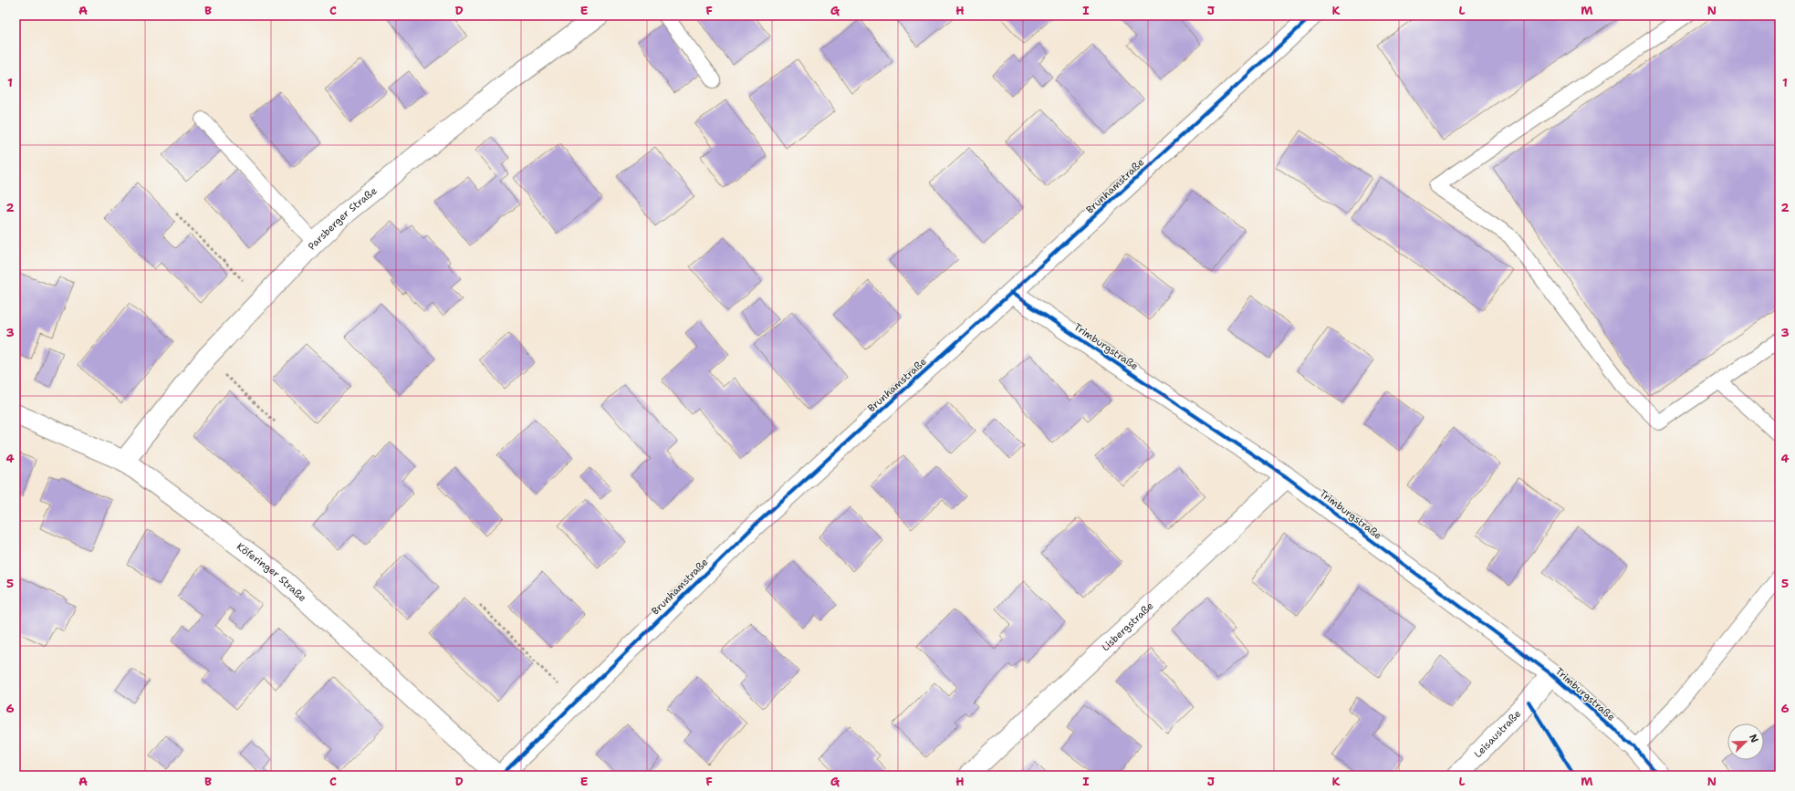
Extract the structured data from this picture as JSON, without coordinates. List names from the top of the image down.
{
  "streets": {
    "street": [
      "Brunhamstraße",
      "Parsberger Straße",
      "Trimburgstraße",
      "Köferinger Straße",
      "Lisbergstraße",
      "Leisaustraße"
    ]
  },
  "crossings": [
    ["Brunhamstraße", "Trimburgstraße"],
    ["Parsberger Straße", "Köferinger Straße"],
    ["Trimburgstraße", "Lisbergstraße"],
    ["Trimburgstraße", "Leisaustraße"]
  ],
  "north": "top right",
  "grid": {
    "columns": [
      "A",
      "B",
      "C",
      "D",
      "E",
      "F",
      "G",
      "H",
      "I",
      "J",
      "K",
      "L",
      "M",
      "N"
    ],
    "rows": [
      "1",
      "2",
      "3",
      "4",
      "5",
      "6"
    ]
  }
}
